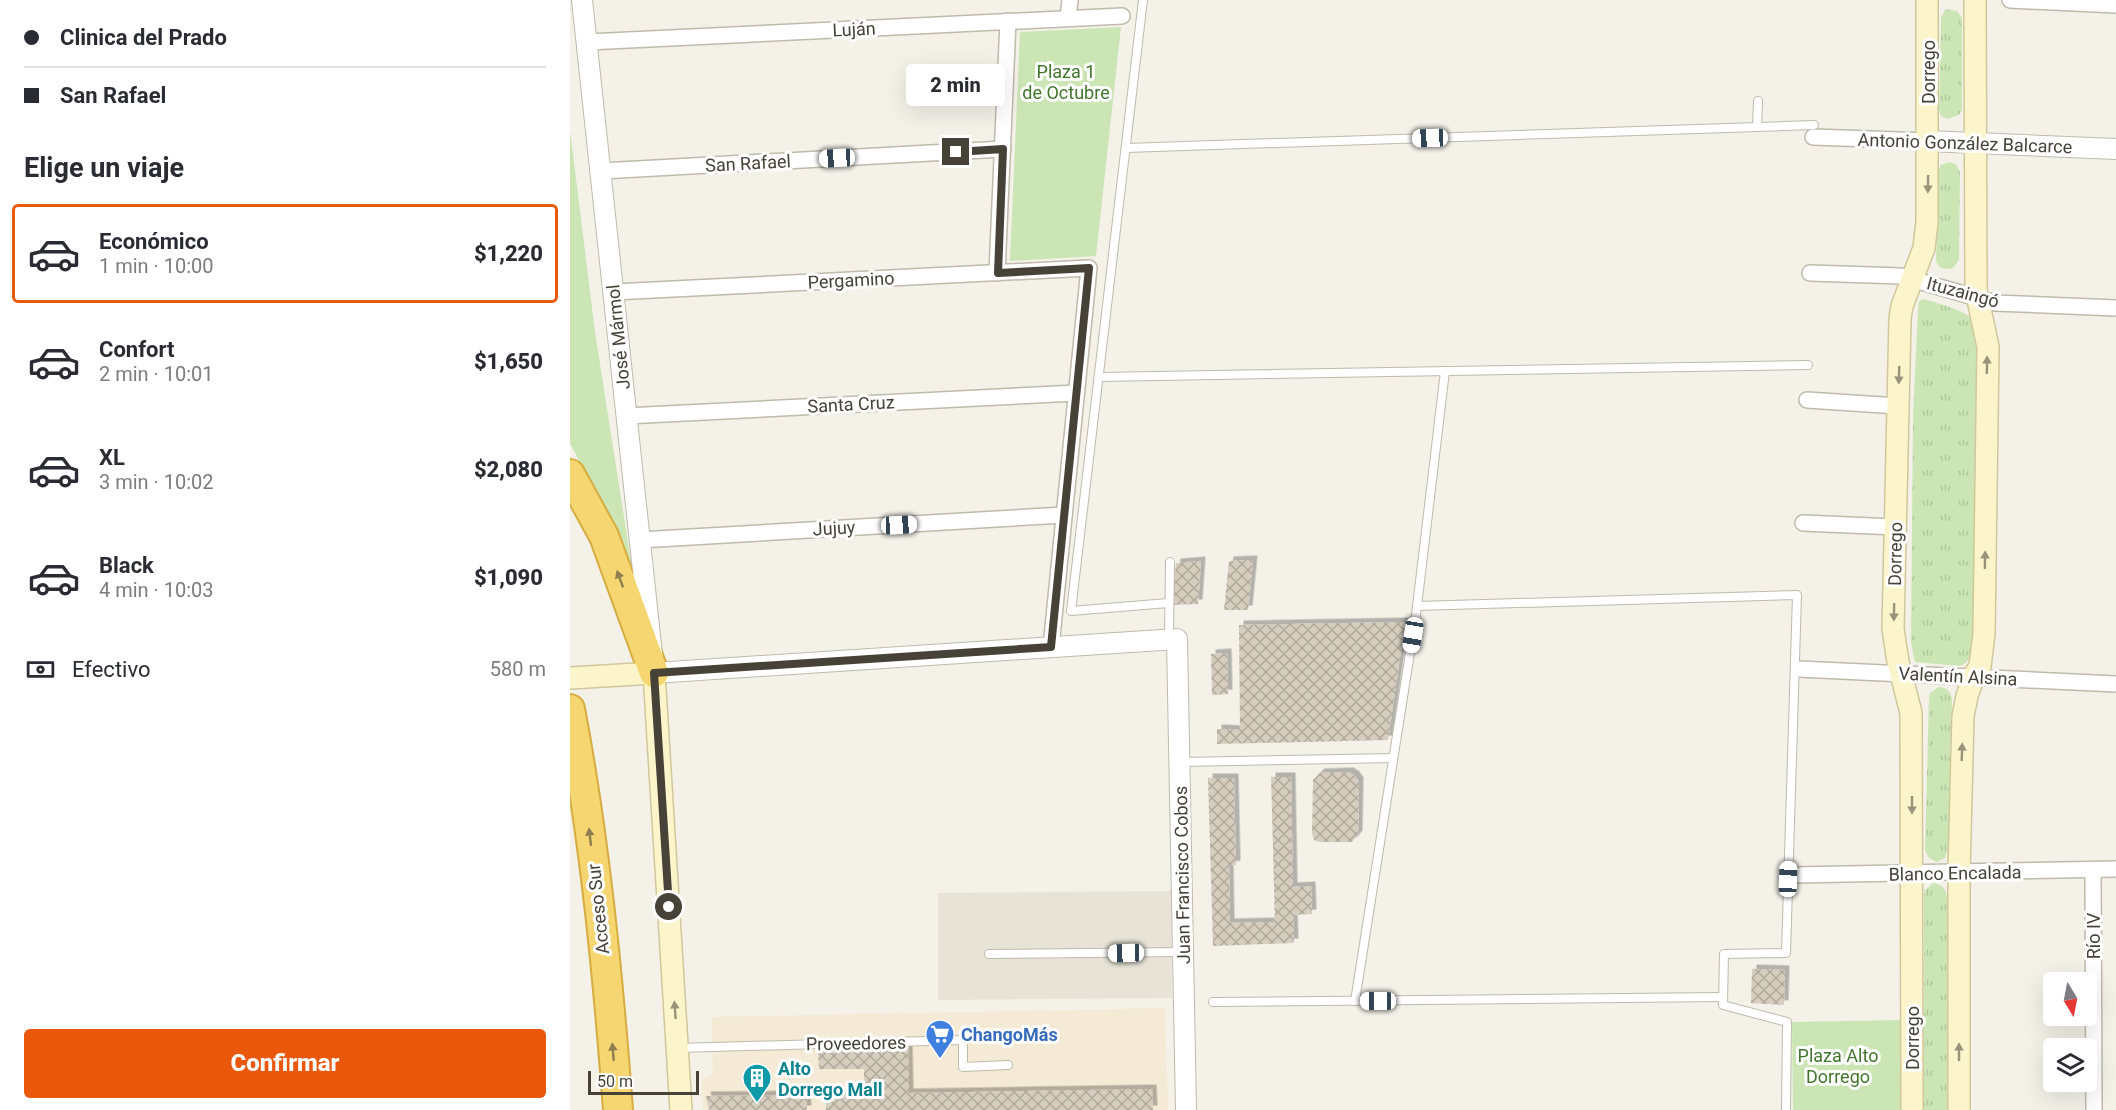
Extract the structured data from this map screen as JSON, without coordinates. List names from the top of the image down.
{
  "streets": {
    "highway": ["Acceso Sur"],
    "main road": ["Dorrego"],
    "street": [
      "Luján",
      "Antonio González Balcarce",
      "San Rafael",
      "Pergamino",
      "Ituzaingó",
      "José Mármol",
      "Santa Cruz",
      "Jujuy",
      "Valentín Alsina",
      "Blanco Encalada",
      "Juan Francisco Cobos",
      "Río IV"
    ],
    "lane": ["Proveedores"]
  },
  "crossings": [
    ["Luján", "José Mármol"],
    ["Dorrego", "Antonio González Balcarce"],
    ["Dorrego", "Ituzaingó"],
    ["Dorrego", "Valentín Alsina"],
    ["Dorrego", "Blanco Encalada"],
    ["San Rafael", "José Mármol"],
    ["Pergamino", "José Mármol"],
    ["Pergamino", "Santa Cruz"],
    ["José Mármol", "Santa Cruz"],
    ["José Mármol", "Jujuy"],
    ["Blanco Encalada", "Río IV"]
  ],
  "one_way": ["Acceso Sur"],
  "parks": ["Plaza 1 de Octubre", "Plaza Alto Dorrego"],
  "places": {
    "supermarket": ["ChangoMás"],
    "building": ["Alto Dorrego Mall"]
  },
  "scale_bar": "50 m",
  "north": "bottom",
  "page": {
    "banner": ["Clinica del Prado", "San Rafael"],
    "bubble": "2 min",
    "heading": "Elige un viaje",
    "list": [
      {
        "name": "Económico",
        "note": "1 min · 10:00",
        "value": "$1,220"
      },
      {
        "name": "Confort",
        "note": "2 min · 10:01",
        "value": "$1,650"
      },
      {
        "name": "XL",
        "note": "3 min · 10:02",
        "value": "$2,080"
      },
      {
        "name": "Black",
        "note": "4 min · 10:03",
        "value": "$1,090"
      }
    ],
    "pay": ["Efectivo", "580 m"],
    "buttons": "Confirmar",
    "scale": "50 m"
  }
}
